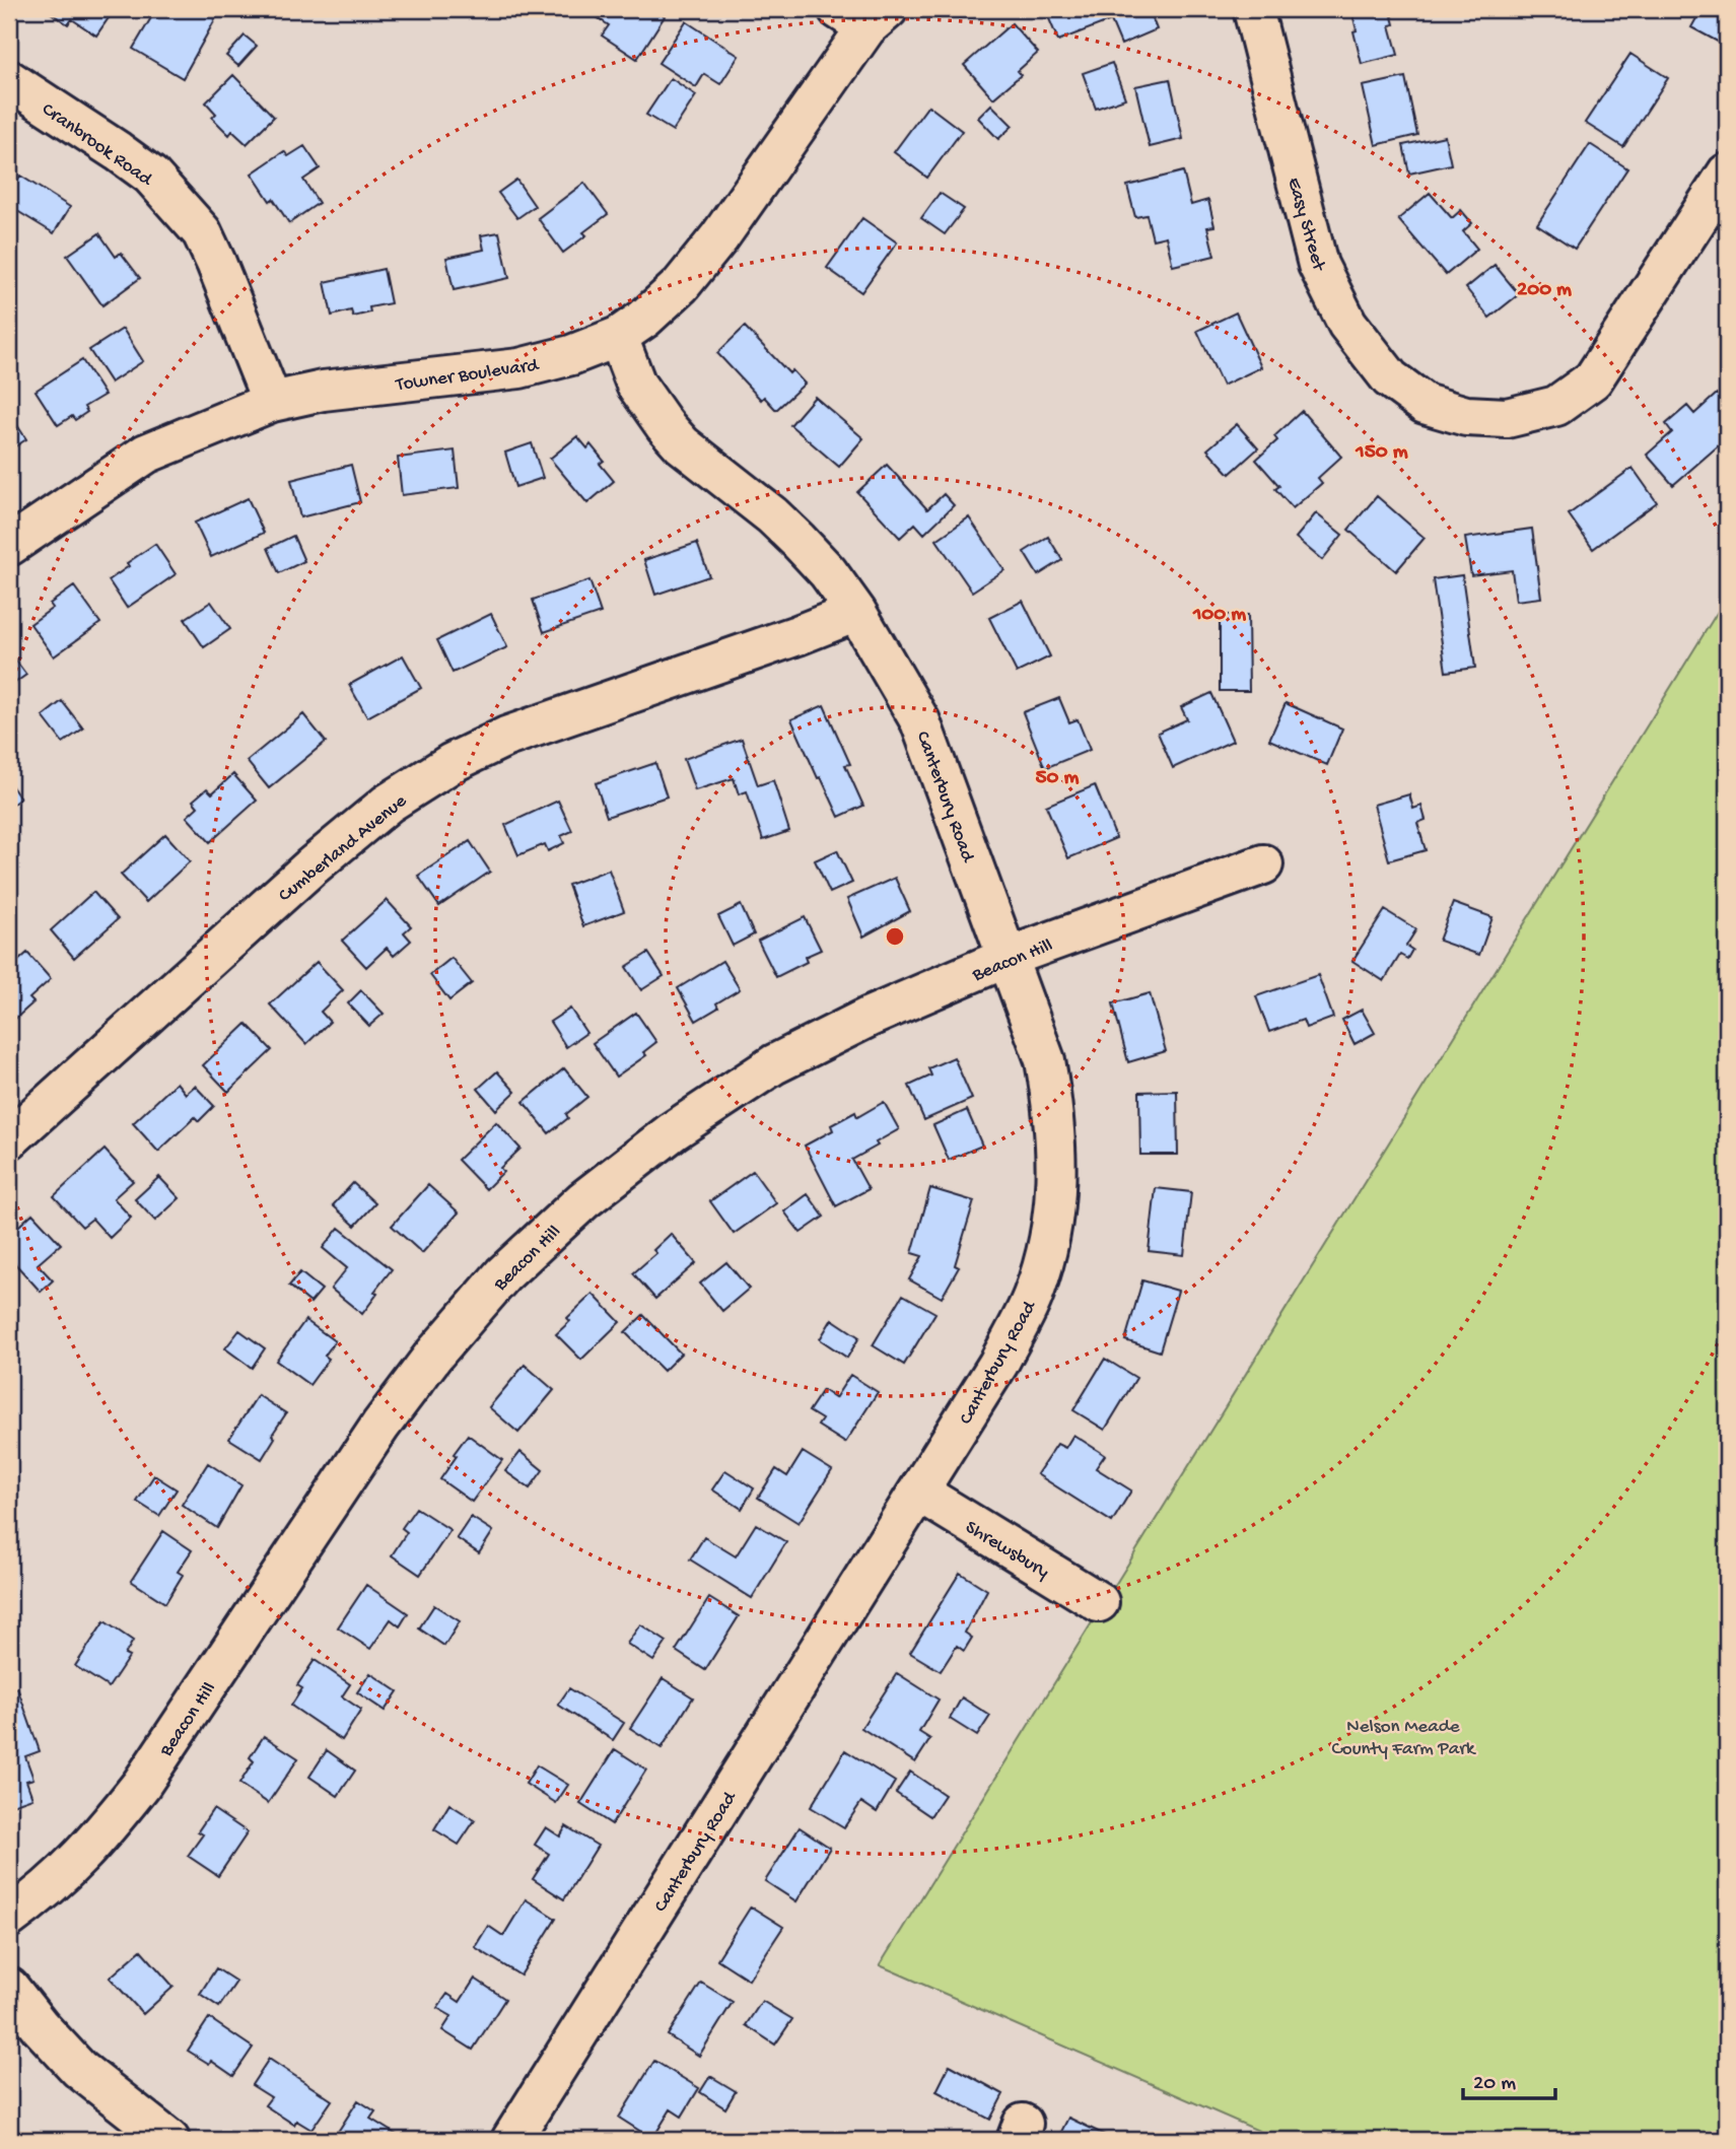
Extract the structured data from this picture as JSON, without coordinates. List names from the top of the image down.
{
  "streets": {
    "street": [
      "Cranbrook Road",
      "Easy Street",
      "Towner Boulevard",
      "Canterbury Road",
      "Cumberland Avenue",
      "Beacon Hill",
      "Shrewsbury"
    ]
  },
  "crossings": [
    ["Cranbrook Road", "Towner Boulevard"],
    ["Towner Boulevard", "Canterbury Road"],
    ["Canterbury Road", "Cumberland Avenue"],
    ["Canterbury Road", "Beacon Hill"],
    ["Canterbury Road", "Shrewsbury"]
  ],
  "parks": ["Nelson Meade County Farm Park"],
  "scale_bar": "20 m",
  "rings": [
    "200 m",
    "150 m",
    "100 m",
    "50 m"
  ]
}
